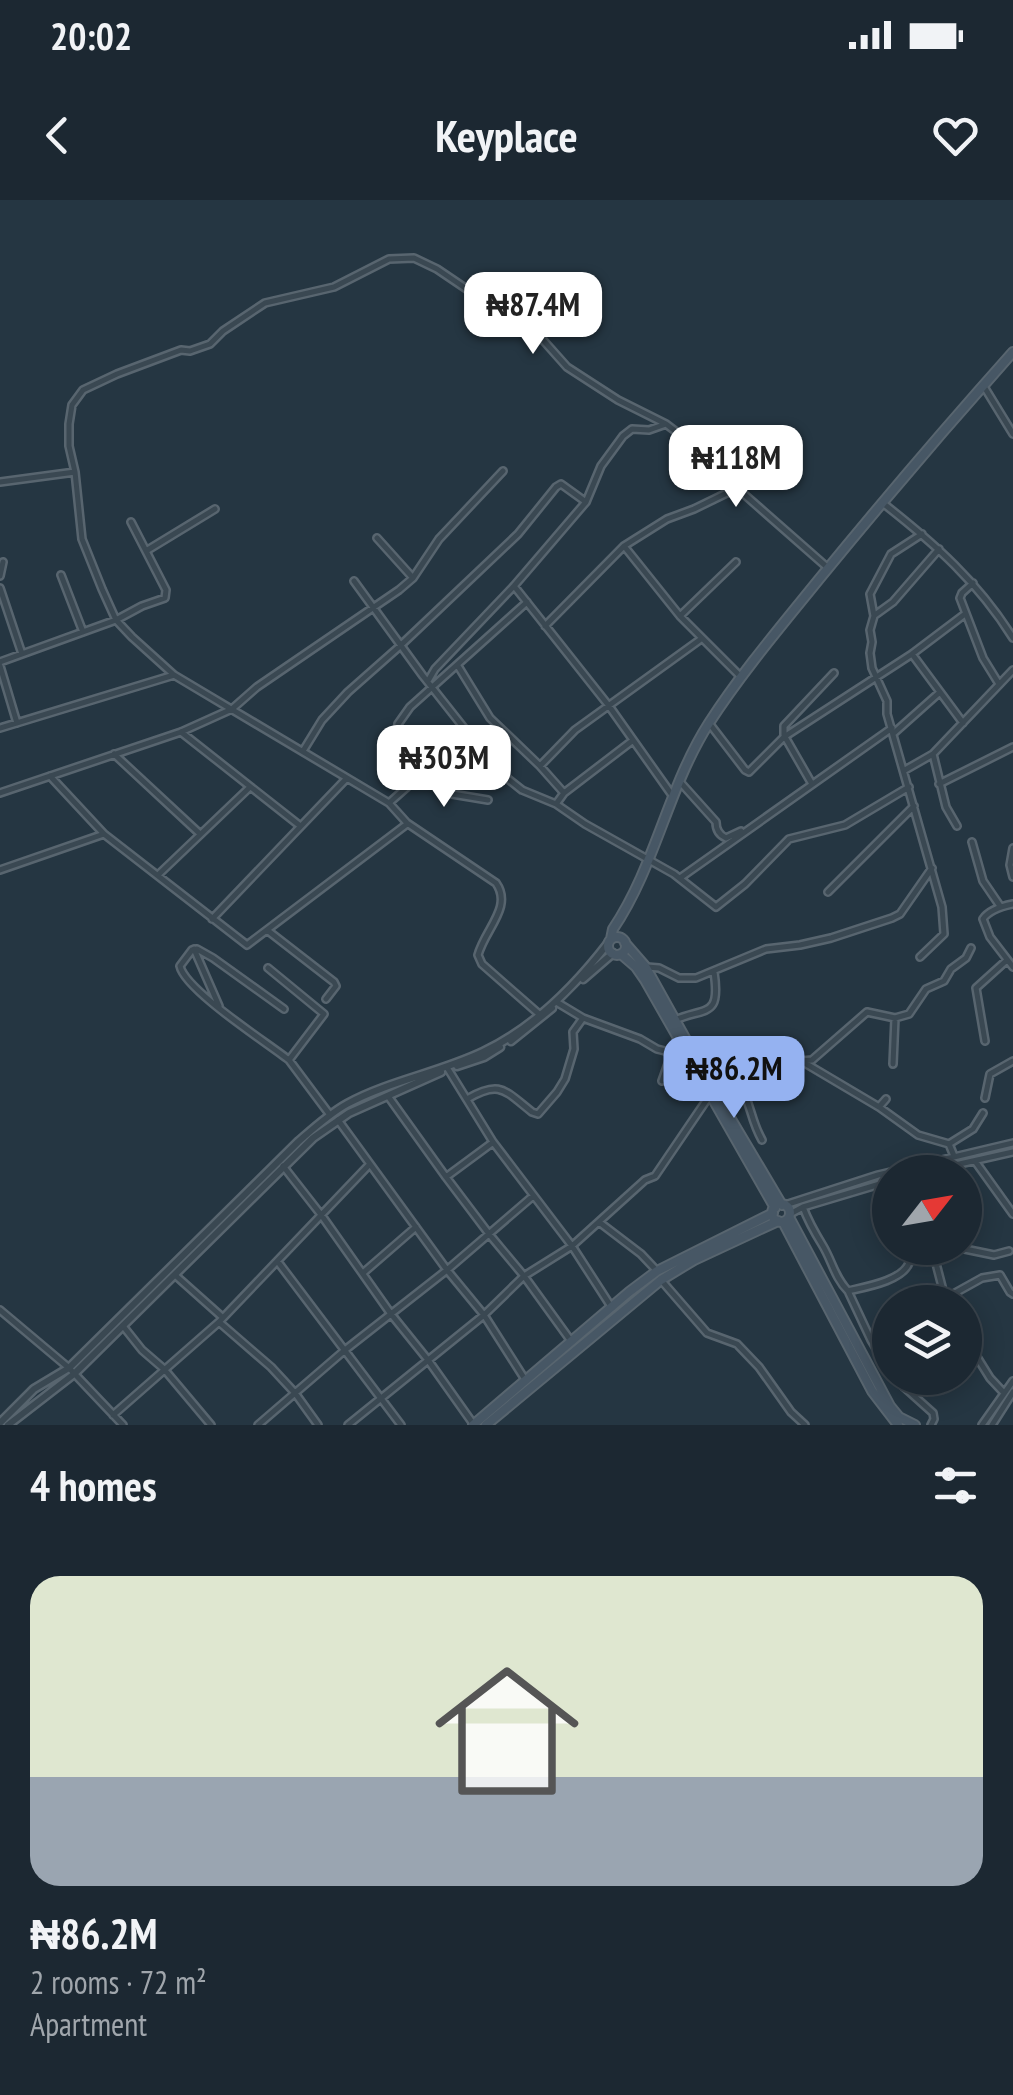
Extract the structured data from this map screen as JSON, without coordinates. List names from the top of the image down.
{
  "north": "top right",
  "page": {
    "status": "20:02",
    "header": "Keyplace",
    "price": [
      "₦87.4M",
      "₦118M",
      "₦303M",
      "₦86.2M"
    ],
    "heading": "4 homes",
    "list": [
      {
        "name": "₦86.2M",
        "note": "2 rooms · 72 m² · Apartment"
      }
    ]
  }
}
